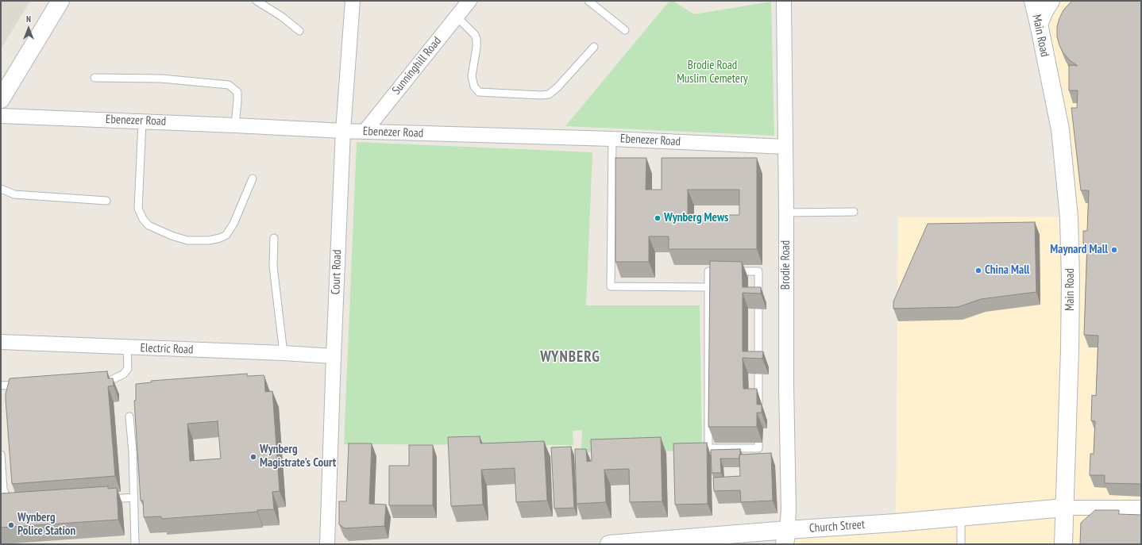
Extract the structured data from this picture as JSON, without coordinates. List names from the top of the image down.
{
  "streets": {
    "main road": ["Main Road", "Church Street"],
    "street": [
      "Sunninghill Road",
      "Ebenezer Road",
      "Brodie Road",
      "Court Road",
      "Electric Road"
    ]
  },
  "crossings": [
    ["Main Road", "Church Street"],
    ["Sunninghill Road", "Ebenezer Road"],
    ["Ebenezer Road", "Brodie Road"],
    ["Ebenezer Road", "Court Road"],
    ["Brodie Road", "Church Street"],
    ["Court Road", "Electric Road"]
  ],
  "districts": ["WYNBERG"],
  "parks": ["Brodie Road Muslim Cemetery"],
  "places": [
    "Wynberg Mews",
    "Maynard Mall",
    "China Mall",
    "Wynberg Magistrate's Court",
    "Wynberg Police Station"
  ],
  "north": "top"
}
